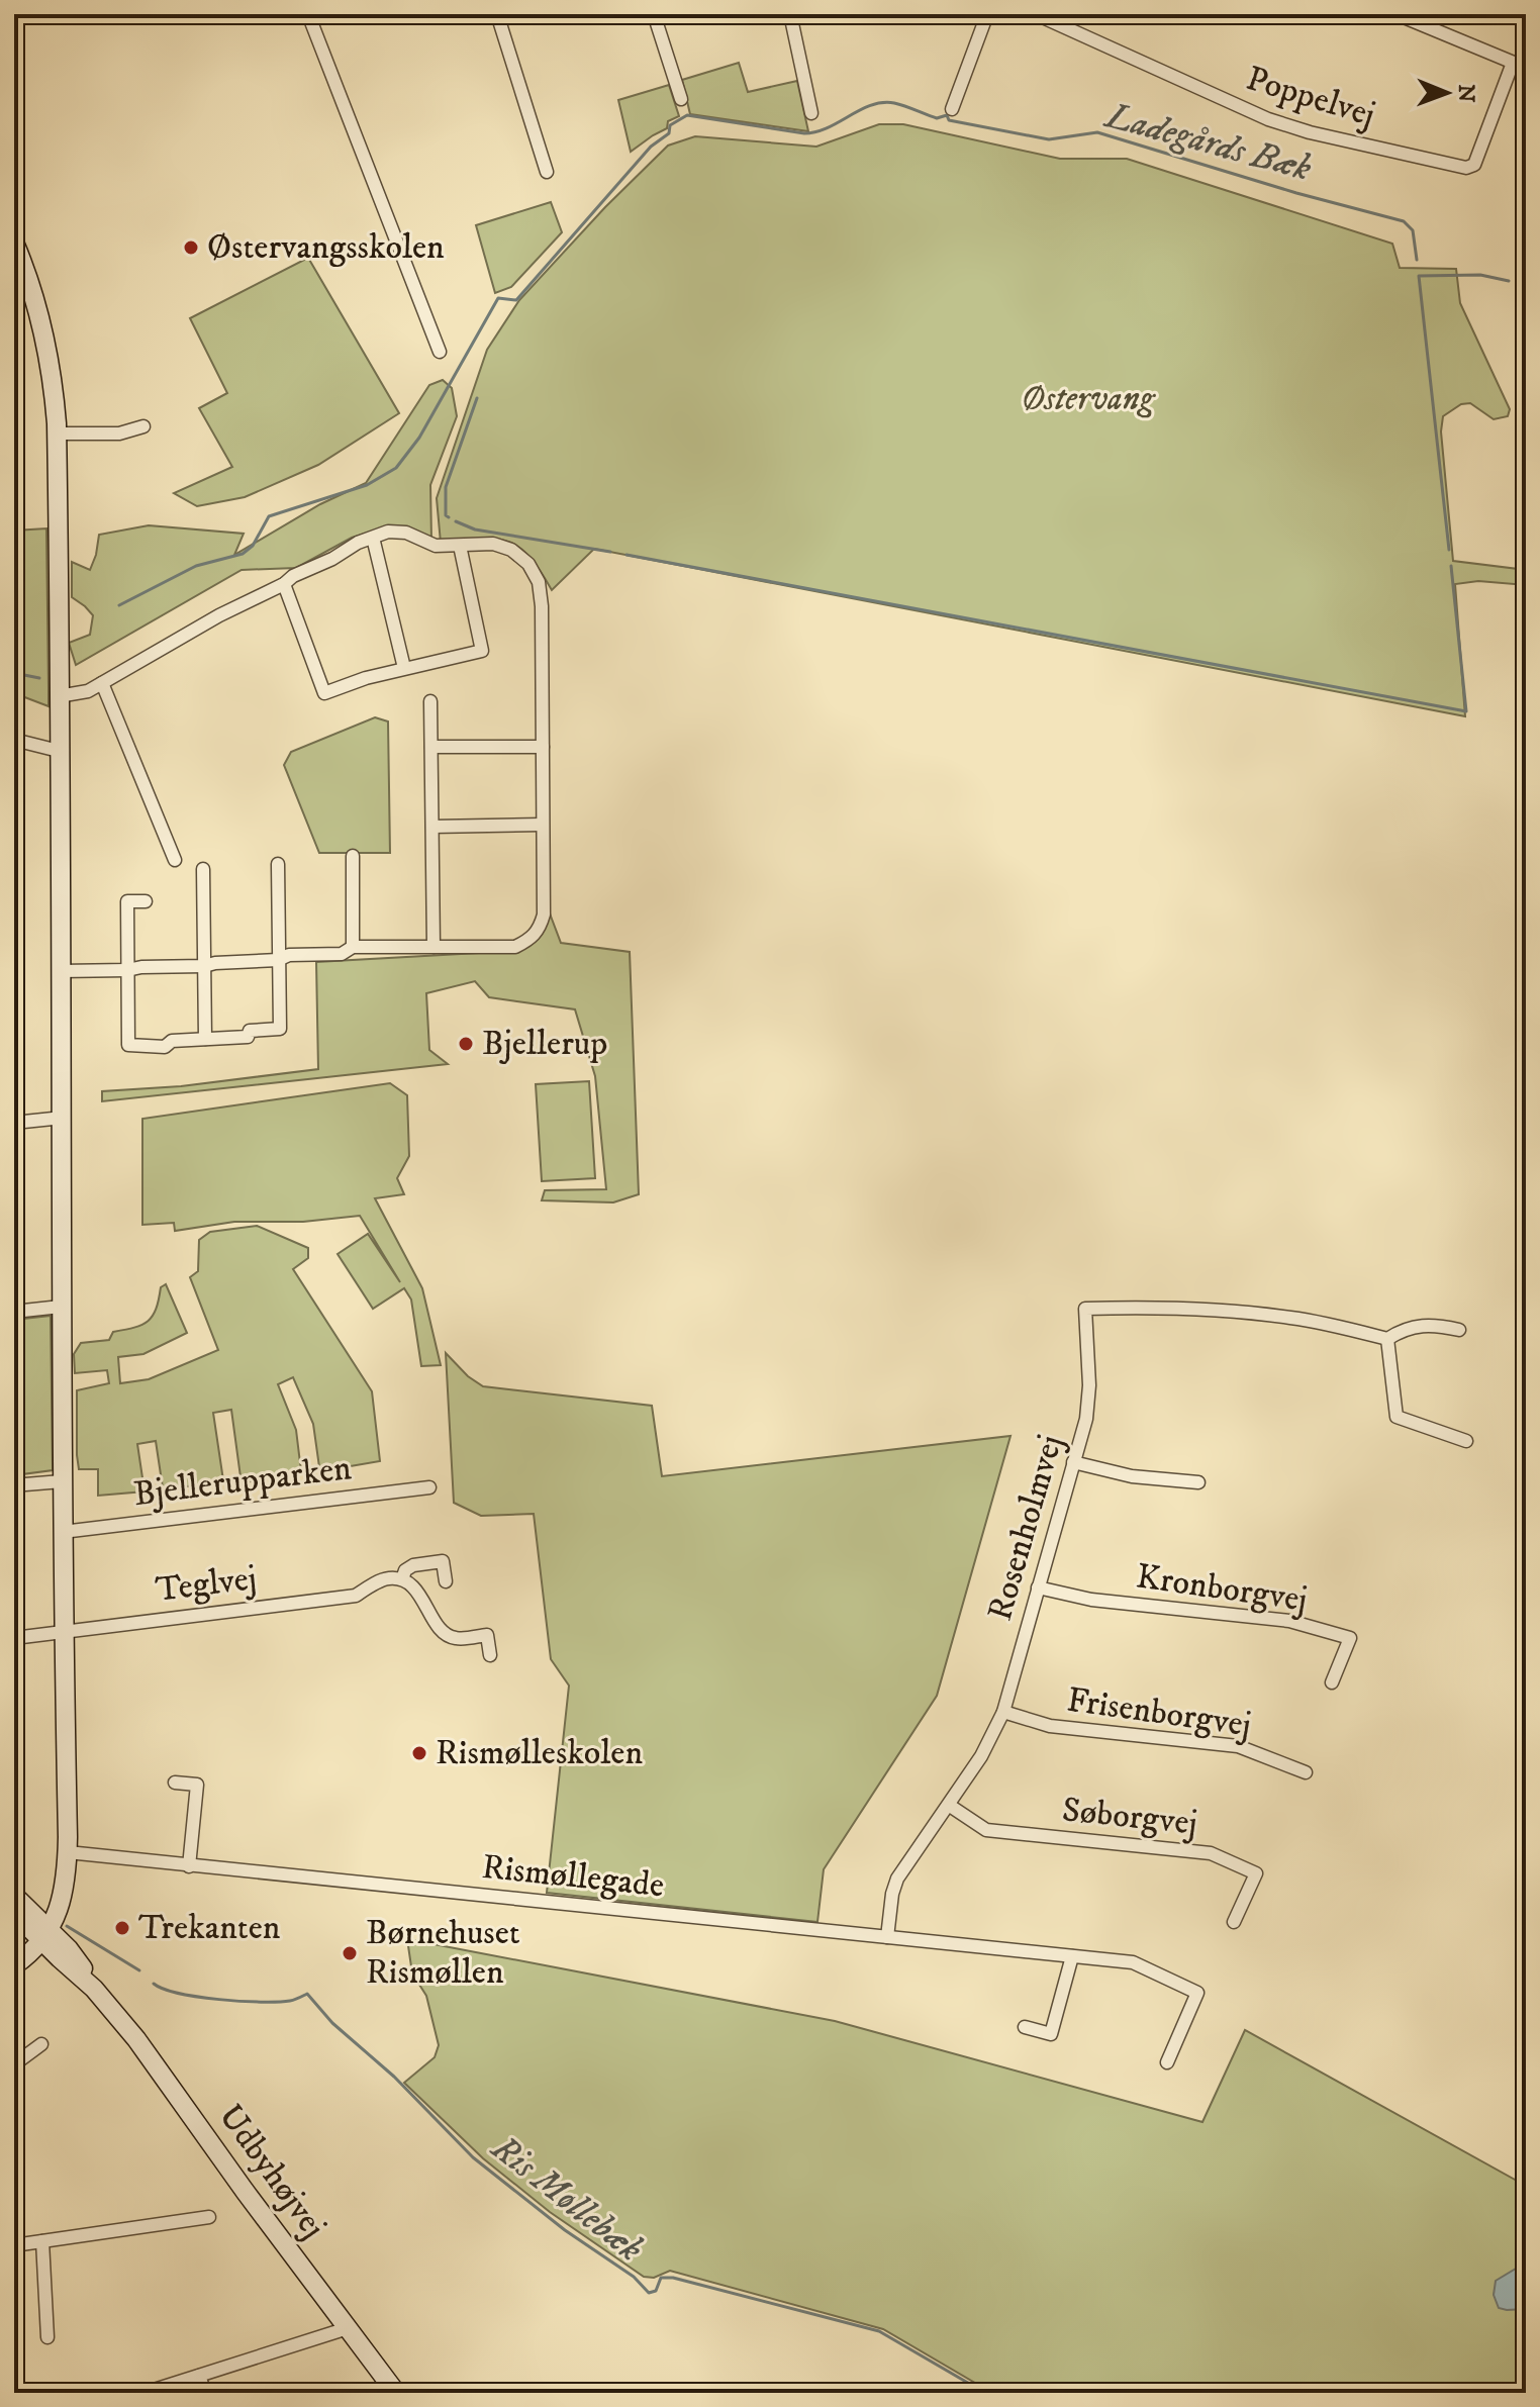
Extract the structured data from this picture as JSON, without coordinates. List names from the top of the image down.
{
  "streets": {
    "street": [
      "Poppelvej",
      "Bjellerupparken",
      "Rosenholmvej",
      "Teglvej",
      "Kronborgvej",
      "Frisenborgvej",
      "Søborgvej",
      "Rismøllegade",
      "Udbyhøjvej"
    ]
  },
  "crossings": [
    ["Rosenholmvej", "Kronborgvej"],
    ["Rosenholmvej", "Frisenborgvej"],
    ["Rosenholmvej", "Søborgvej"],
    ["Rosenholmvej", "Rismøllegade"]
  ],
  "water": ["Ladegårds Bæk", "Ris Møllebæk"],
  "parks": ["Østervang"],
  "places": [
    "Østervangsskolen",
    "Bjellerup",
    "Rismølleskolen",
    "Trekanten",
    "Børnehuset Rismøllen"
  ],
  "north": "right"
}
